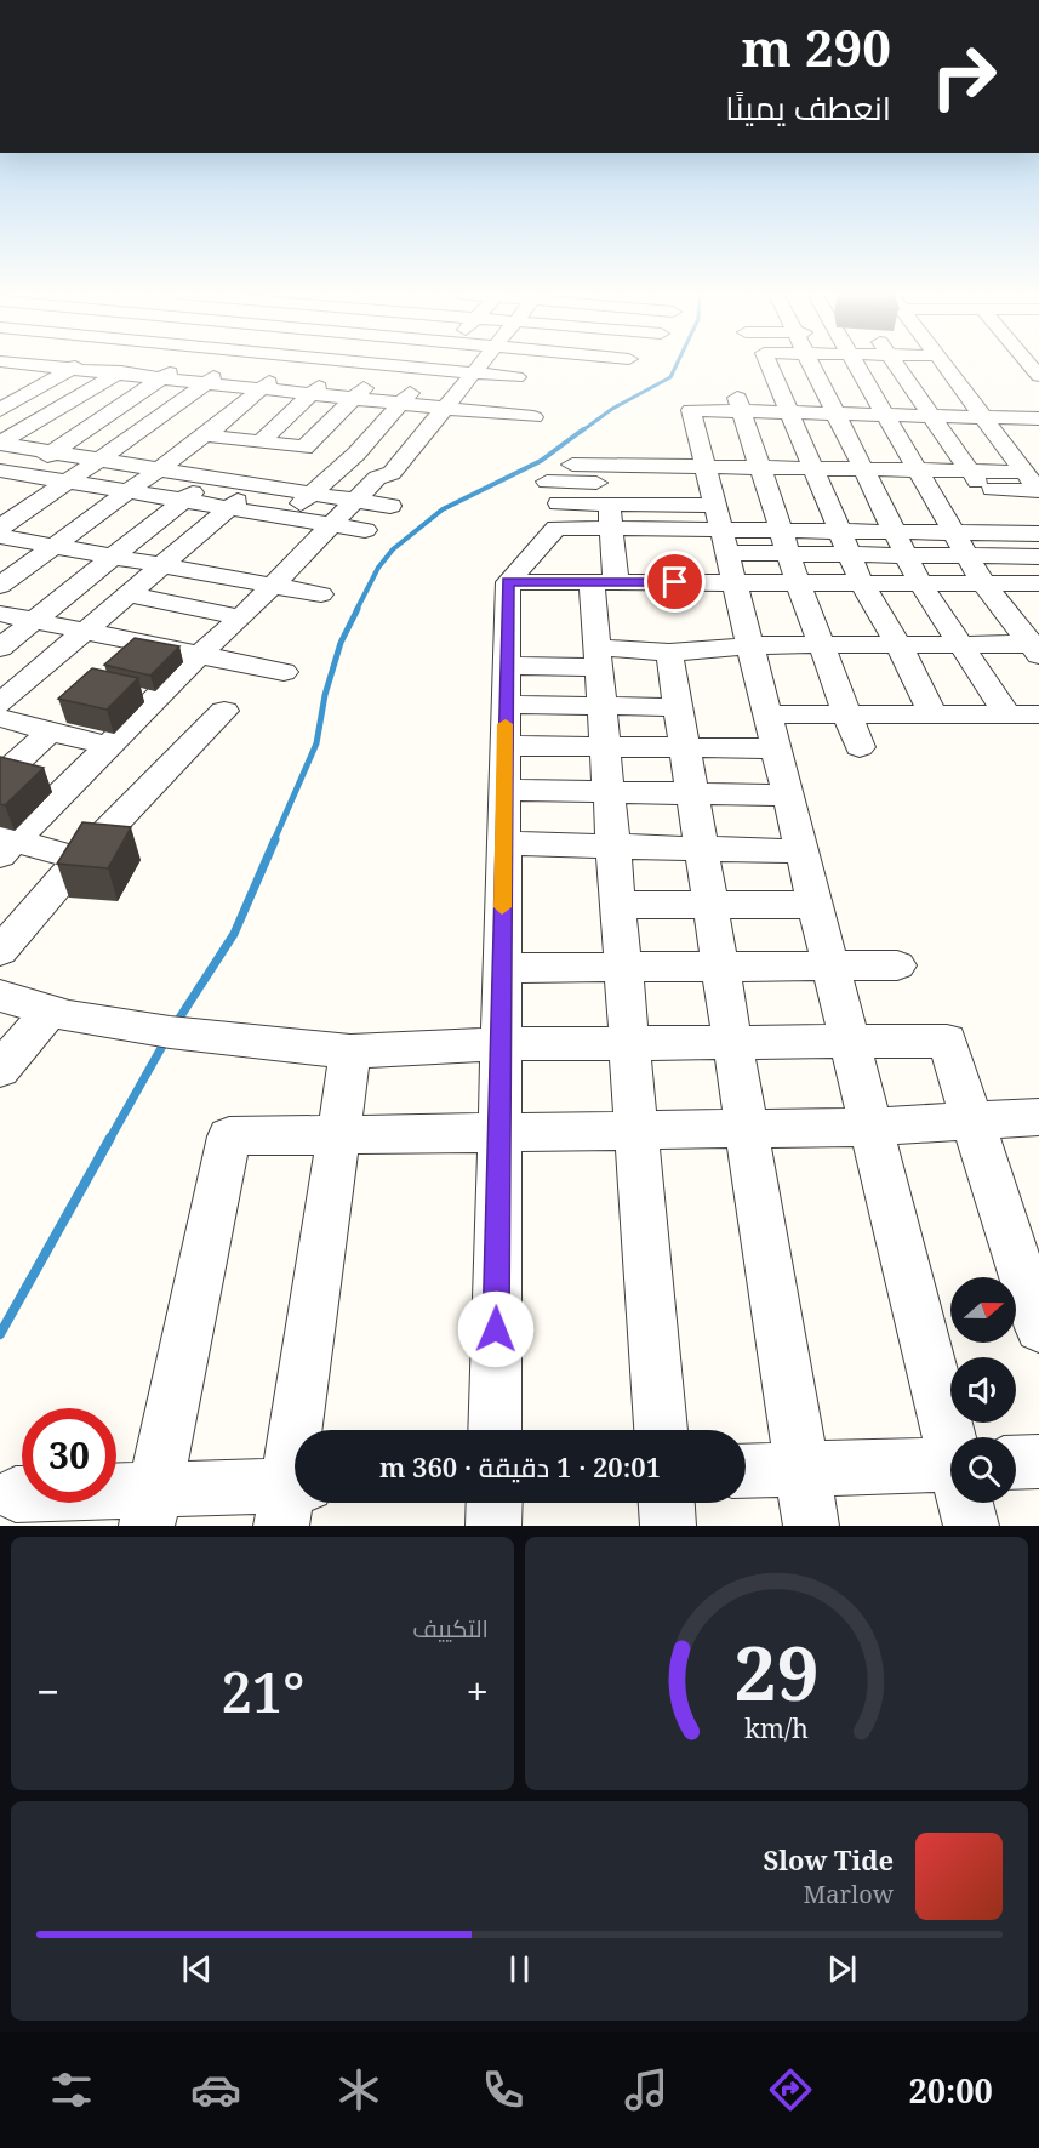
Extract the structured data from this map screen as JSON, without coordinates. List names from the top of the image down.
{
  "north": "right",
  "page": {
    "turn": ["290 m", "انعطف يمينًا"],
    "limit": "30",
    "trip": "20:01 · 1 دقيقة · 360 m",
    "tile": "التكييف",
    "heat": ["−", "21°", "+"],
    "song": ["Slow Tide", "Marlow"],
    "tabs": "20:00",
    "gauge": ["29", "km/h"]
  }
}
